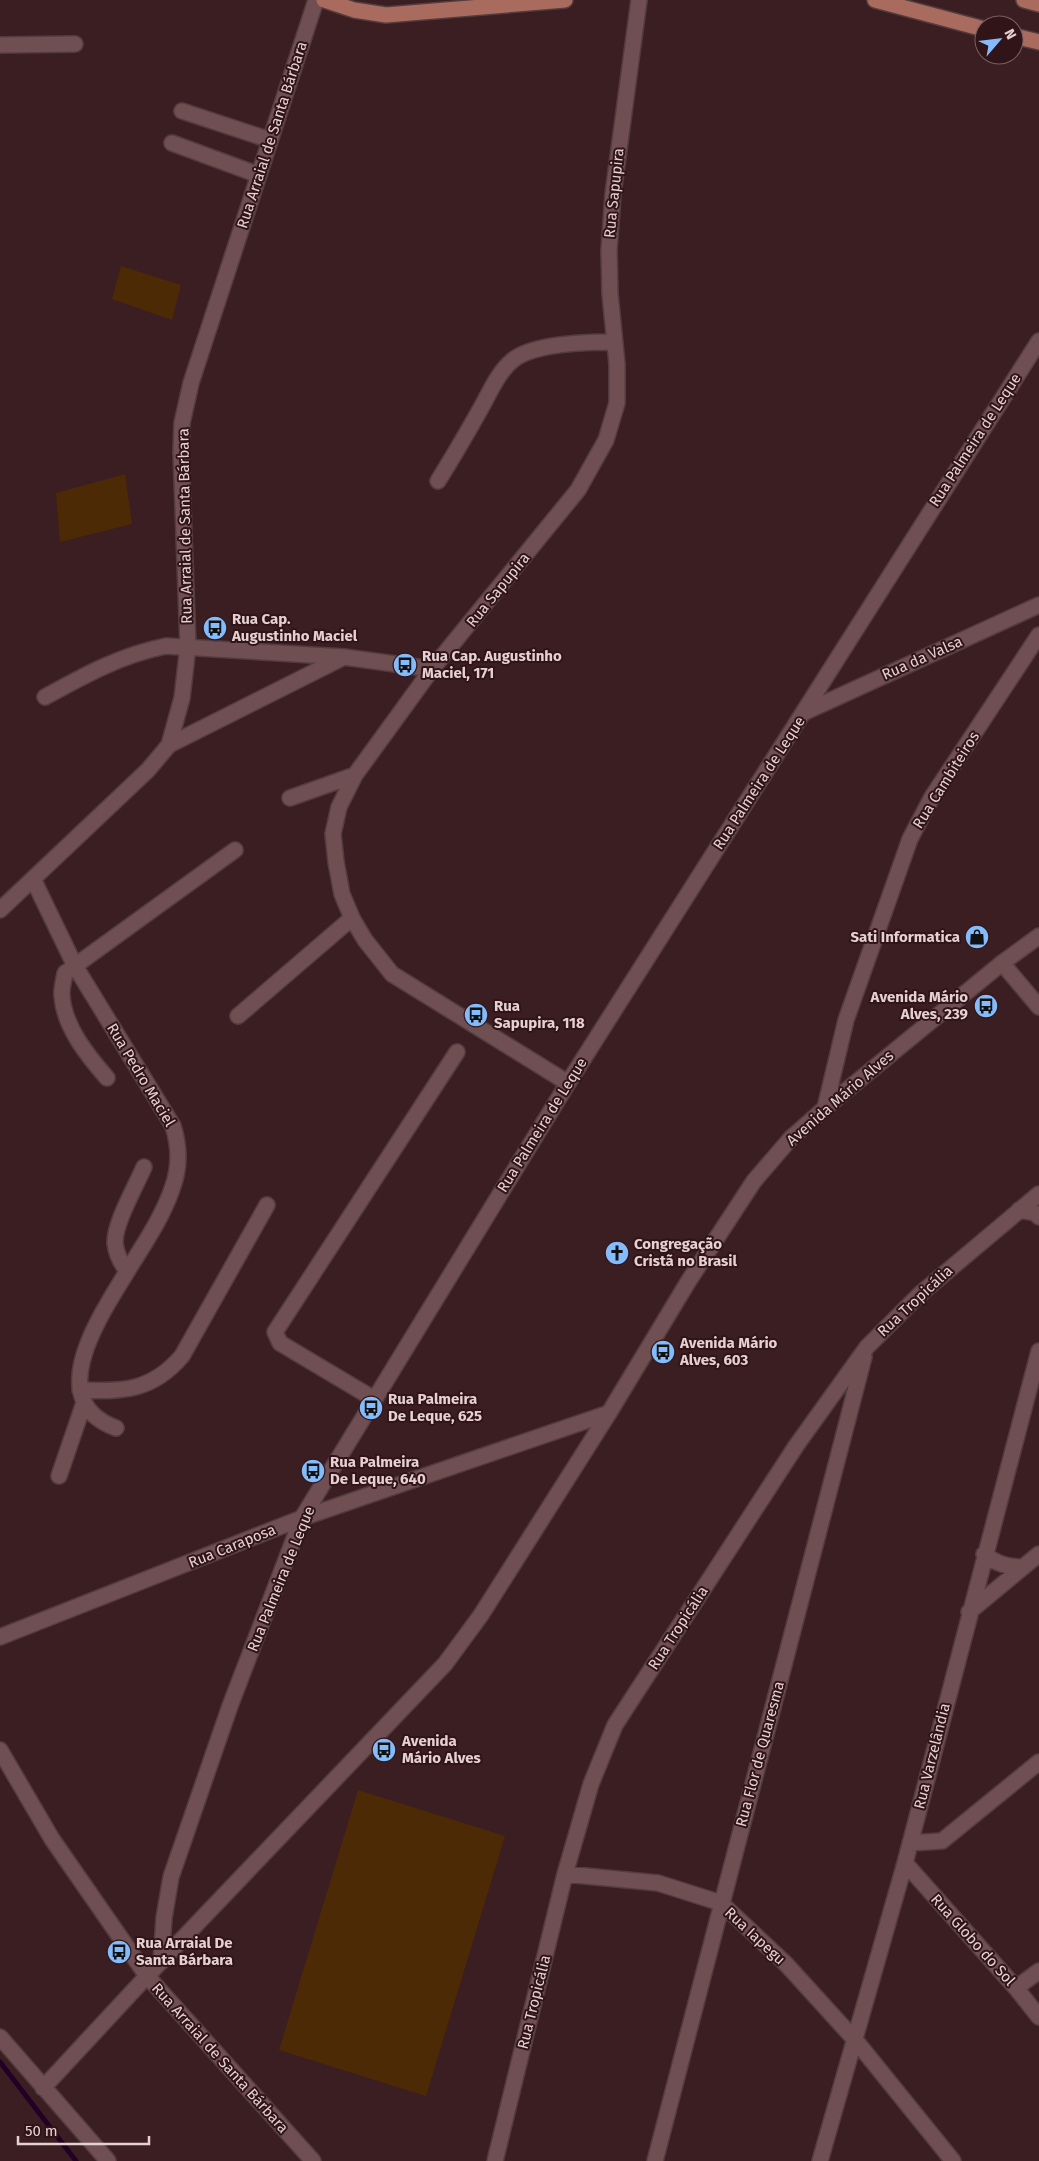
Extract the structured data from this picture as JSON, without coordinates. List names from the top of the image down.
{
  "streets": {
    "street": [
      "Rua Arraial de Santa Bárbara",
      "Rua Sapupira",
      "Rua Palmeira de Leque",
      "Rua da Valsa",
      "Rua Cambiteiros",
      "Rua Pedro Maciel",
      "Avenida Mário Alves",
      "Rua Tropicália",
      "Rua Caraposa",
      "Rua Flor de Quaresma",
      "Rua Varzelândia",
      "Rua Iapegu",
      "Rua Globo do Sol"
    ]
  },
  "crossings": [
    ["Rua Arraial de Santa Bárbara", "Rua Pedro Maciel"],
    ["Rua Arraial de Santa Bárbara", "Avenida Mário Alves"],
    ["Rua Sapupira", "Rua Palmeira de Leque"],
    ["Rua Palmeira de Leque", "Rua da Valsa"],
    ["Rua Palmeira de Leque", "Avenida Mário Alves"],
    ["Rua Palmeira de Leque", "Rua Caraposa"],
    ["Rua Cambiteiros", "Avenida Mário Alves"],
    ["Avenida Mário Alves", "Rua Caraposa"],
    ["Rua Tropicália", "Rua Flor de Quaresma"],
    ["Rua Tropicália", "Rua Iapegu"],
    ["Rua Flor de Quaresma", "Rua Iapegu"],
    ["Rua Varzelândia", "Rua Iapegu"],
    ["Rua Varzelândia", "Rua Globo do Sol"]
  ],
  "places": {
    "bus stop": [
      "Rua Cap. Augustinho Maciel",
      "Rua Cap. Augustinho Maciel, 171",
      "Avenida Mário Alves, 239",
      "Rua Sapupira, 118",
      "Avenida Mário Alves, 603",
      "Rua Palmeira De Leque, 625",
      "Rua Palmeira De Leque, 640",
      "Avenida Mário Alves",
      "Rua Arraial De Santa Bárbara"
    ],
    "shop": ["Sati Informatica"],
    "church": ["Congregação Cristã no Brasil"]
  },
  "scale_bar": "50 m",
  "north": "top right"
}
